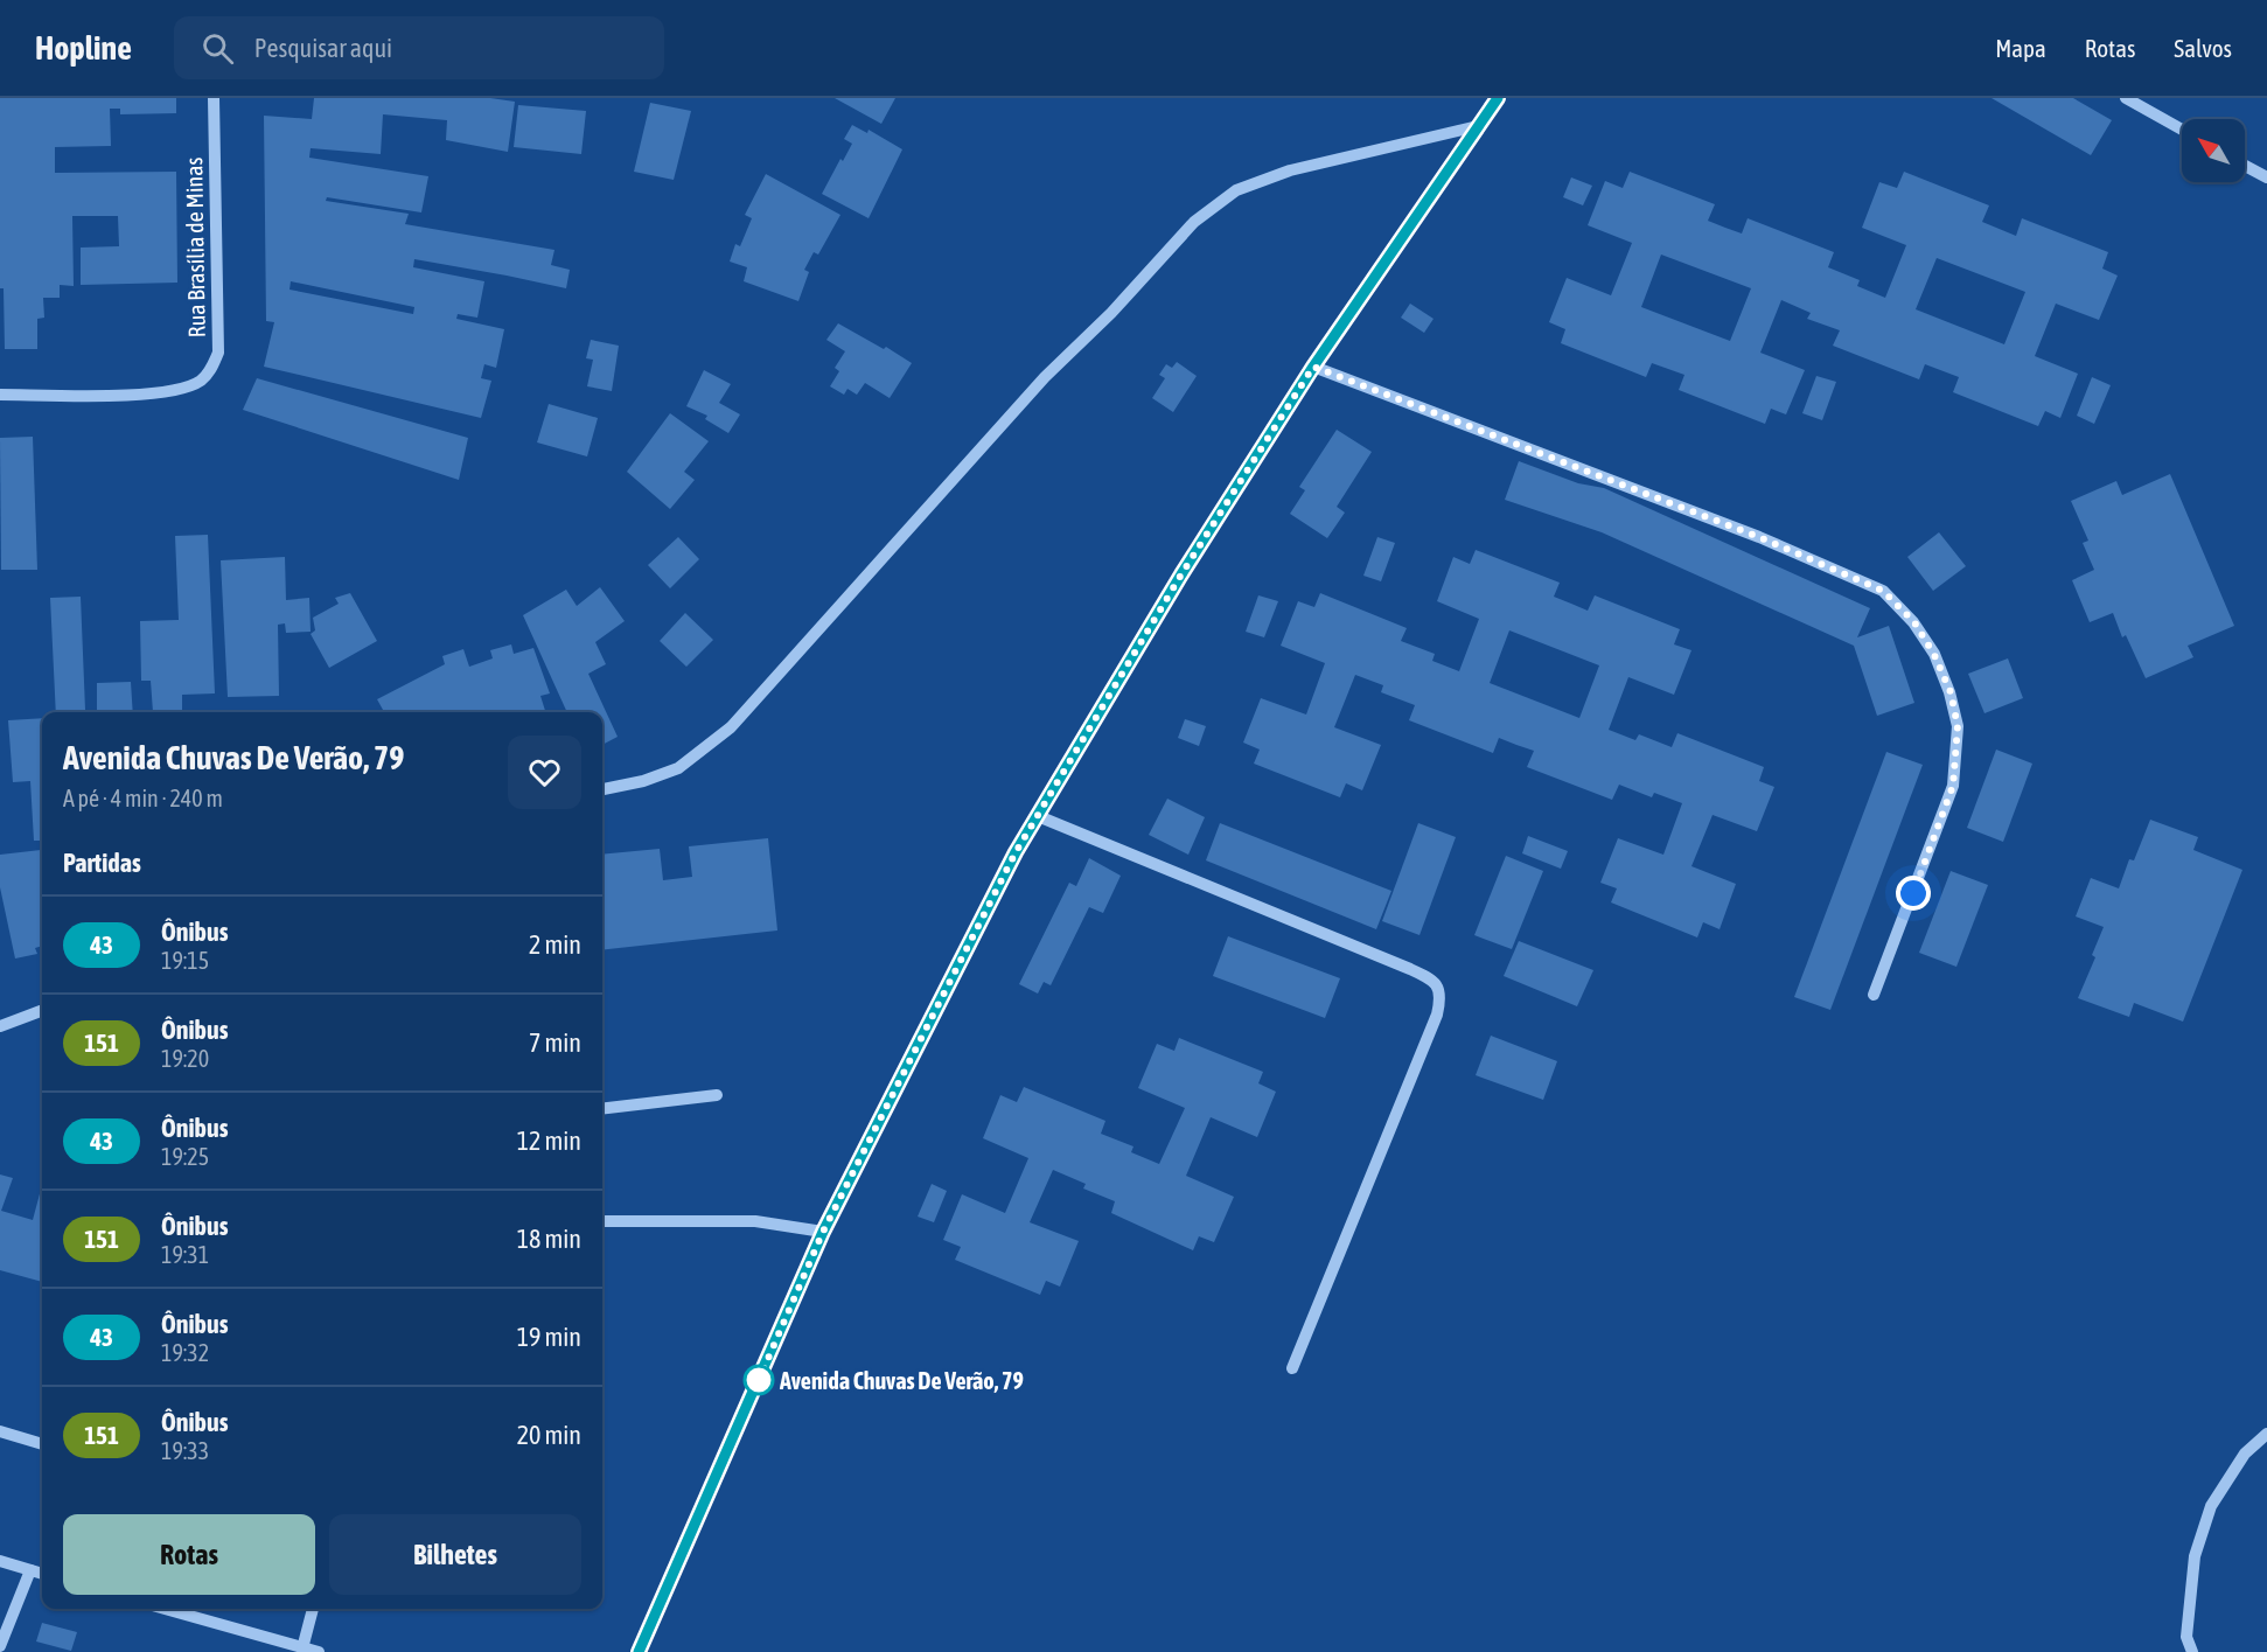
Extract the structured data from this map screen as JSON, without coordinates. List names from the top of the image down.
{
  "streets": {
    "street": ["Rua Brasília de Minas"]
  },
  "places": ["Avenida Chuvas De Verão, 79"],
  "lines": ["bus line 43"],
  "north": "top left",
  "page": {
    "header": "Hopline",
    "search": "Pesquisar aqui",
    "nav": ["Mapa", "Rotas", "Salvos"],
    "heading": [
      ["Avenida Chuvas De Verão, 79", "A pé · 4 min · 240 m"],
      "Partidas"
    ],
    "list": [
      {
        "mark": "43",
        "name": "Ônibus",
        "note": "19:15",
        "value": "2 min"
      },
      {
        "mark": "151",
        "name": "Ônibus",
        "note": "19:20",
        "value": "7 min"
      },
      {
        "mark": "43",
        "name": "Ônibus",
        "note": "19:25",
        "value": "12 min"
      },
      {
        "mark": "151",
        "name": "Ônibus",
        "note": "19:31",
        "value": "18 min"
      },
      {
        "mark": "43",
        "name": "Ônibus",
        "note": "19:32",
        "value": "19 min"
      },
      {
        "mark": "151",
        "name": "Ônibus",
        "note": "19:33",
        "value": "20 min"
      }
    ],
    "buttons": ["Rotas", "Bilhetes"]
  }
}
